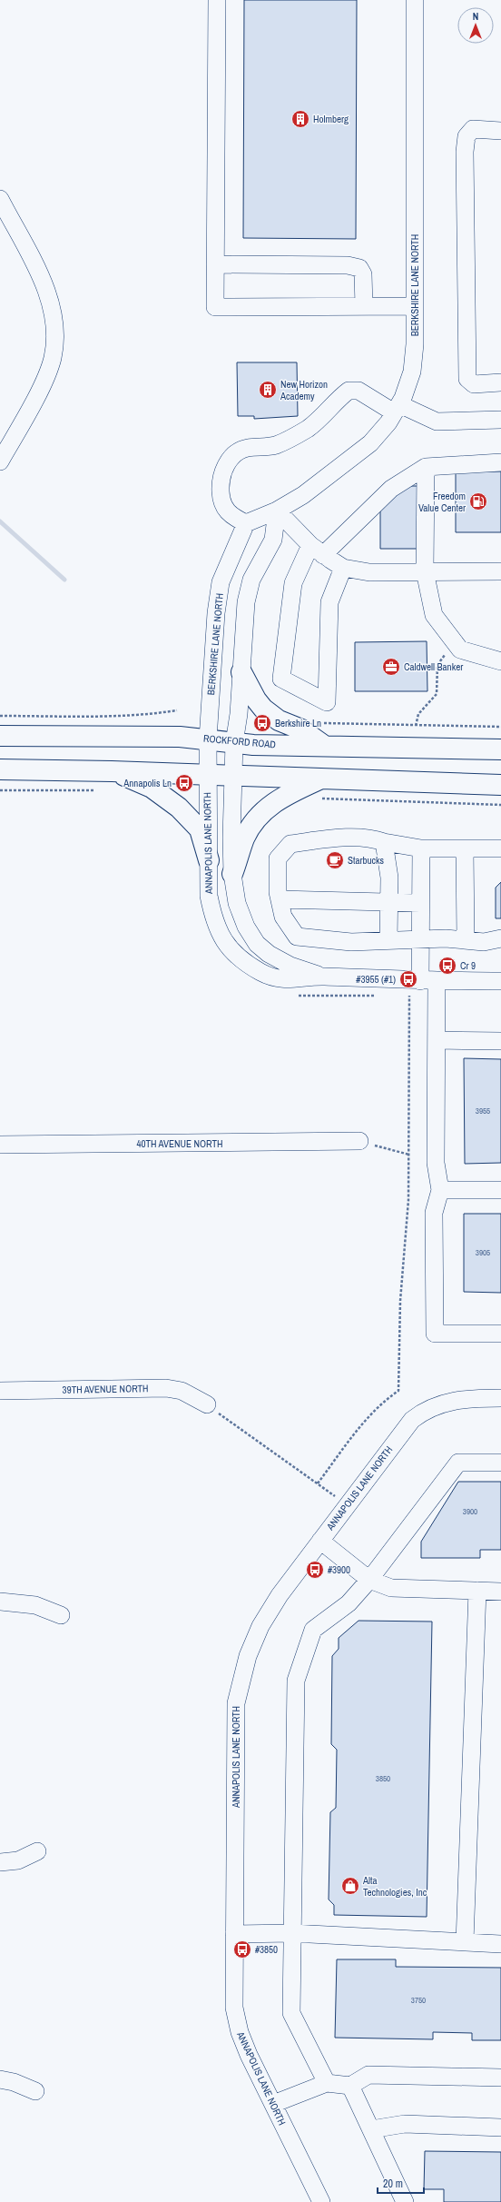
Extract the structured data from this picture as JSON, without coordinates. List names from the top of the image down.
{
  "streets": {
    "main road": ["ROCKFORD ROAD"],
    "street": [
      "BERKSHIRE LANE NORTH",
      "ANNAPOLIS LANE NORTH",
      "40TH AVENUE NORTH",
      "39TH AVENUE NORTH"
    ]
  },
  "crossings": [
    ["BERKSHIRE LANE NORTH", "ROCKFORD ROAD"],
    ["BERKSHIRE LANE NORTH", "ANNAPOLIS LANE NORTH"],
    ["ROCKFORD ROAD", "ANNAPOLIS LANE NORTH"]
  ],
  "places": {
    "building": ["Holmberg", "New Horizon Academy"],
    "fuel station": ["Freedom Value Center"],
    "office": ["Caldwell Banker"],
    "bus stop": [
      "Berkshire Ln",
      "Annapolis Ln",
      "Cr 9",
      "#3955 (#1)",
      "#3900",
      "#3850"
    ],
    "cafe": ["Starbucks"],
    "shop": ["Alta Technologies, Inc"]
  },
  "house_numbers": [
    "3955",
    "3905",
    "3900",
    "3850",
    "3750"
  ],
  "scale_bar": "20 m",
  "north": "top"
}
